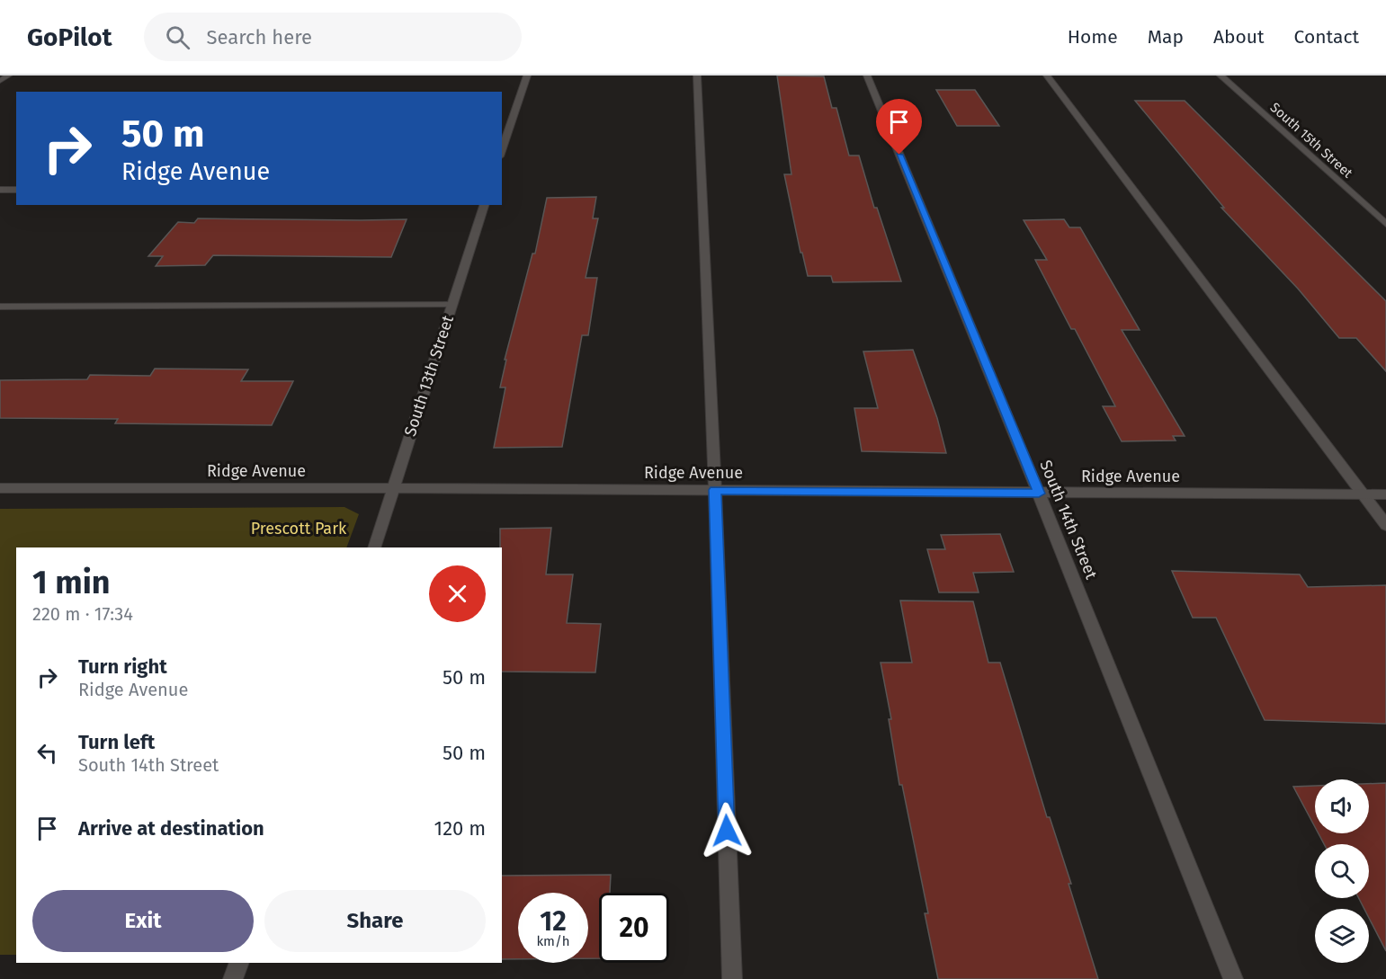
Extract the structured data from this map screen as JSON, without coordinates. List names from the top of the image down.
{
  "streets": {
    "street": [
      "South 15th Street",
      "South 13th Street",
      "Ridge Avenue",
      "South 14th Street"
    ]
  },
  "crossings": [
    ["South 13th Street", "Ridge Avenue"],
    ["Ridge Avenue", "South 14th Street"]
  ],
  "parks": ["Prescott Park"],
  "page": {
    "header": "GoPilot",
    "search": "Search here",
    "nav": [
      "Home",
      "Map",
      "About",
      "Contact"
    ],
    "turn": ["50 m", "Ridge Avenue"],
    "heading": ["1 min", "220 m · 17:34"],
    "list": [
      {
        "name": "Turn right",
        "note": "Ridge Avenue",
        "value": "50 m"
      },
      {
        "name": "Turn left",
        "note": "South 14th Street",
        "value": "50 m"
      },
      {
        "name": "Arrive at destination",
        "value": "120 m"
      }
    ],
    "buttons": ["Exit", "Share"],
    "speed": "12 km/h",
    "limit": "20"
  }
}
